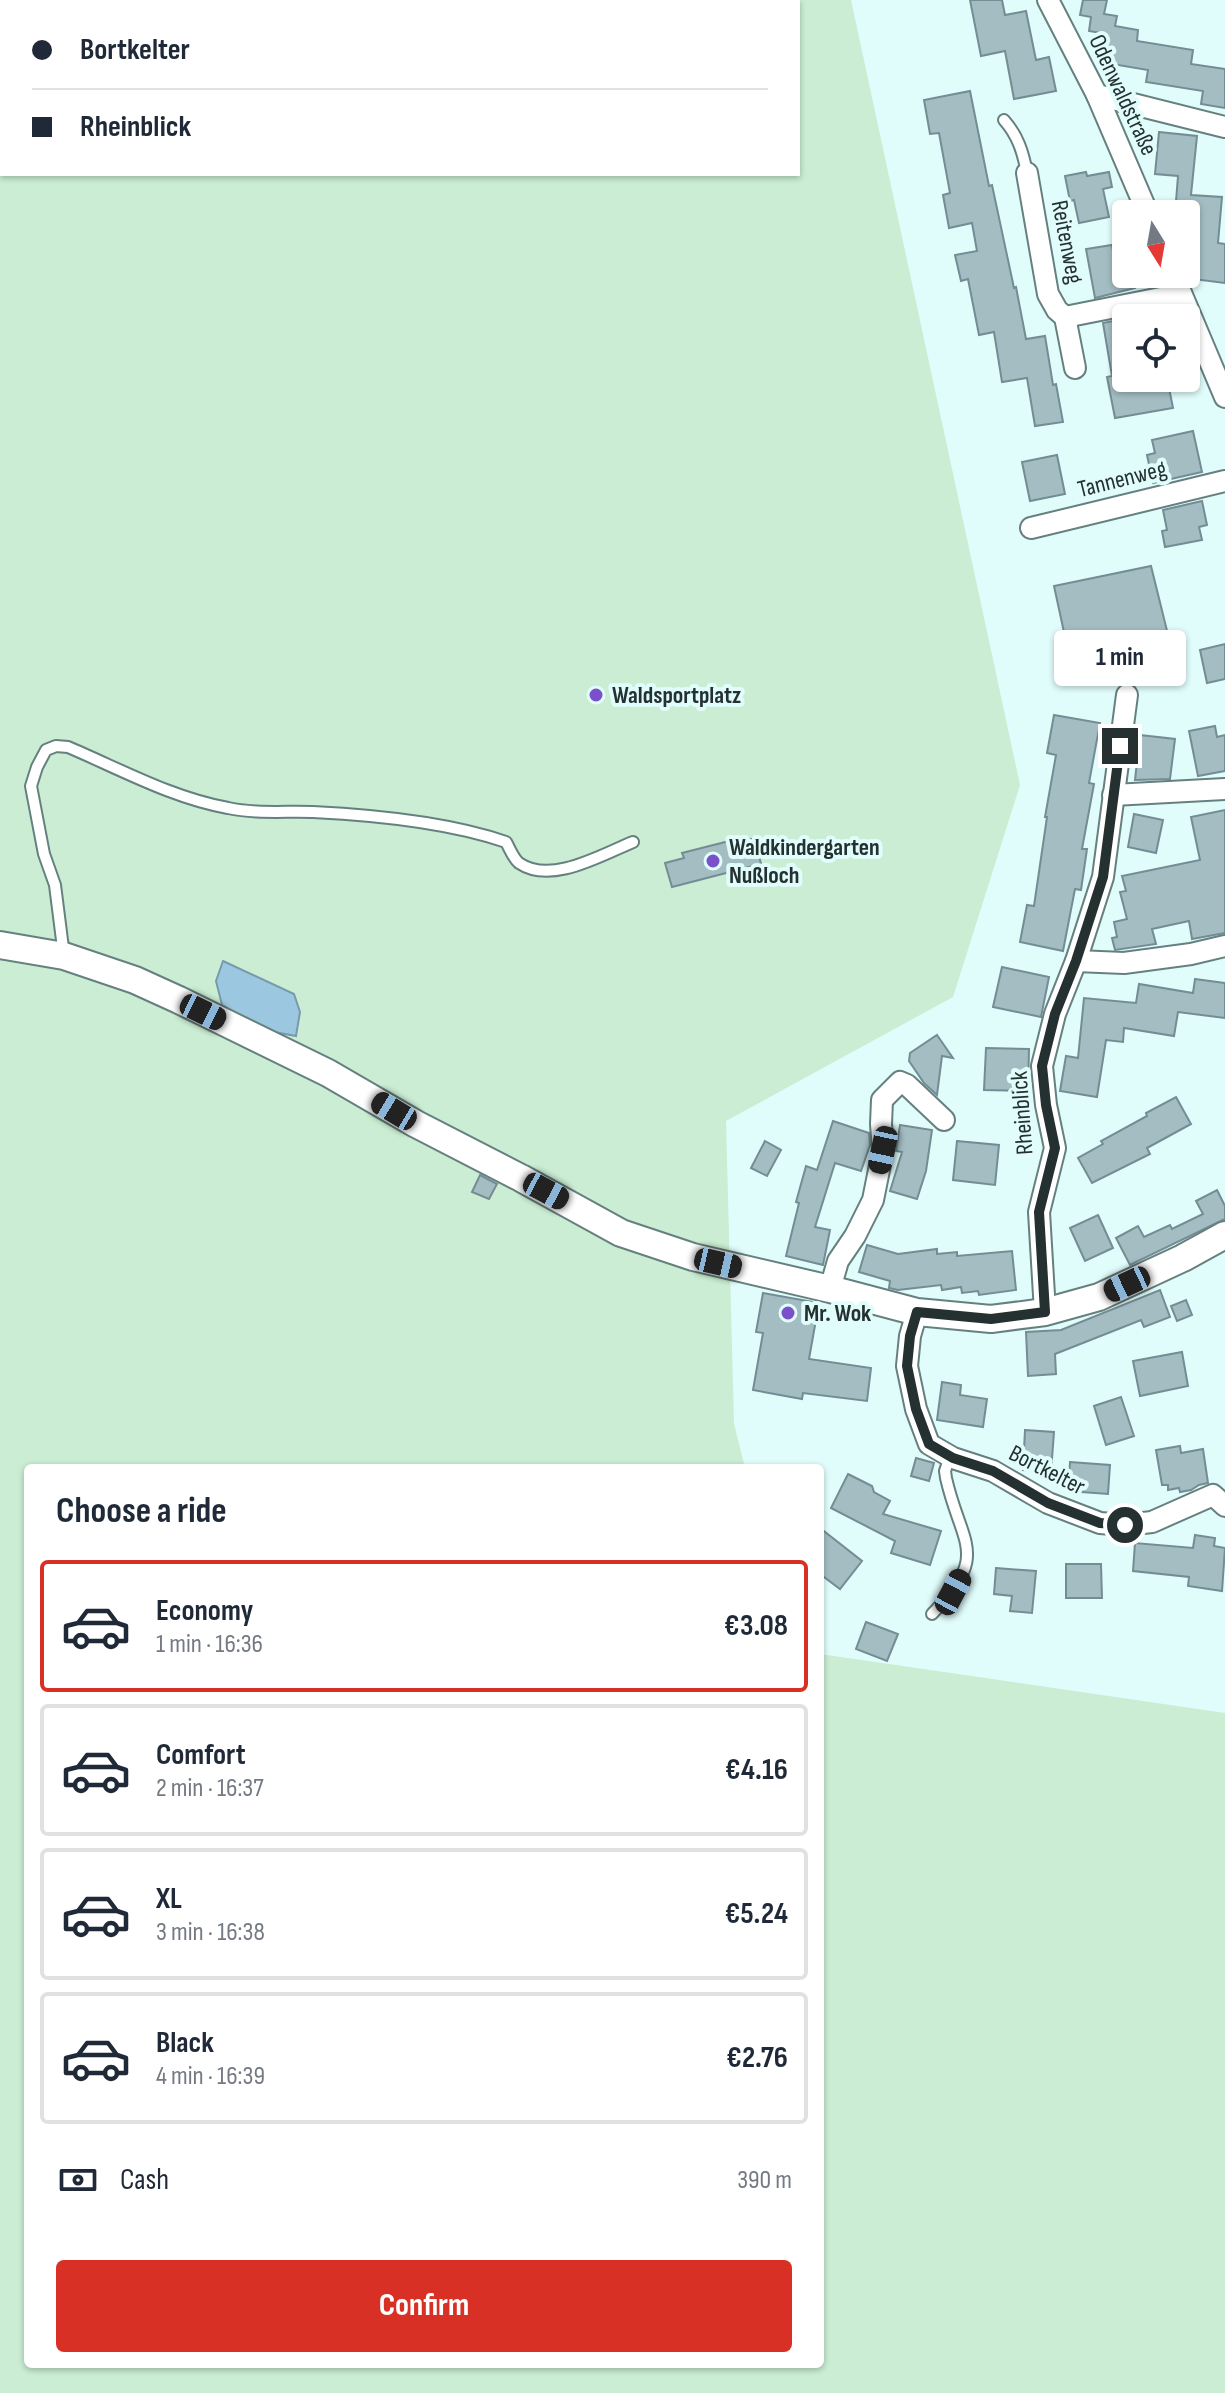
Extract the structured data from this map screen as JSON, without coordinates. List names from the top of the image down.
{
  "streets": {
    "street": [
      "Odenwaldstraße",
      "Reitenweg",
      "Tannenweg",
      "Rheinblick",
      "Bortkelter"
    ]
  },
  "places": ["Waldsportplatz", "Waldkindergarten Nußloch", "Mr. Wok"],
  "north": "bottom",
  "page": {
    "banner": ["Bortkelter", "Rheinblick"],
    "bubble": "1 min",
    "heading": "Choose a ride",
    "list": [
      {
        "name": "Economy",
        "note": "1 min · 16:36",
        "value": "€3.08"
      },
      {
        "name": "Comfort",
        "note": "2 min · 16:37",
        "value": "€4.16"
      },
      {
        "name": "XL",
        "note": "3 min · 16:38",
        "value": "€5.24"
      },
      {
        "name": "Black",
        "note": "4 min · 16:39",
        "value": "€2.76"
      }
    ],
    "pay": ["Cash", "390 m"],
    "buttons": "Confirm"
  }
}
